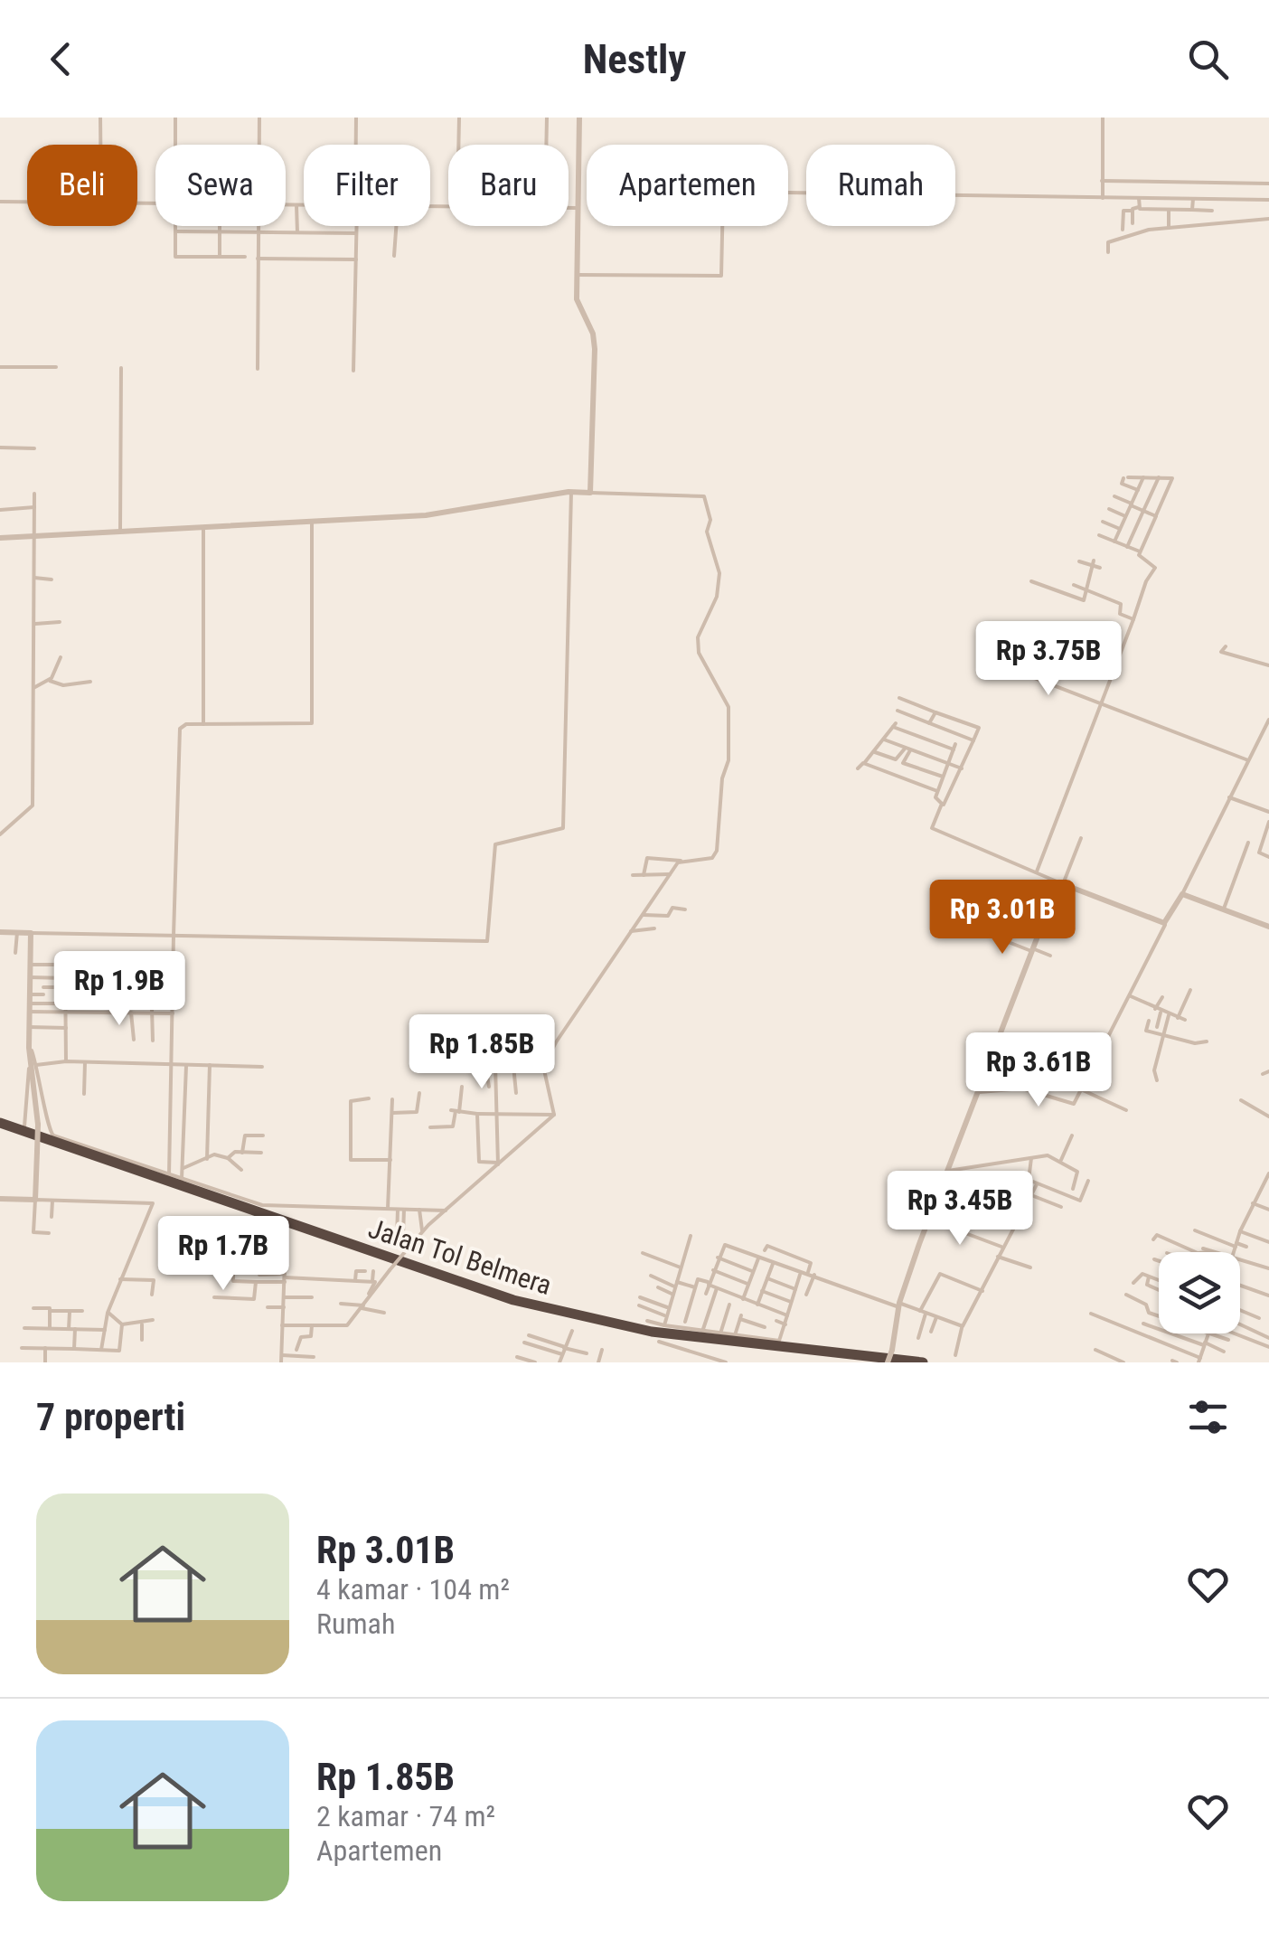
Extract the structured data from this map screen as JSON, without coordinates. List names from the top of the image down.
{
  "streets": {
    "highway": ["Jalan Tol Belmera"]
  },
  "page": {
    "header": "Nestly",
    "chip": [
      "Beli",
      "Sewa",
      "Filter",
      "Baru",
      "Apartemen",
      "Rumah"
    ],
    "price": [
      "Rp 3.75B",
      "Rp 3.01B",
      "Rp 1.9B",
      "Rp 1.85B",
      "Rp 3.61B",
      "Rp 3.45B",
      "Rp 1.7B"
    ],
    "heading": "7 properti",
    "list": [
      {
        "name": "Rp 3.01B",
        "note": "4 kamar · 104 m² · Rumah"
      },
      {
        "name": "Rp 1.85B",
        "note": "2 kamar · 74 m² · Apartemen"
      }
    ]
  }
}
